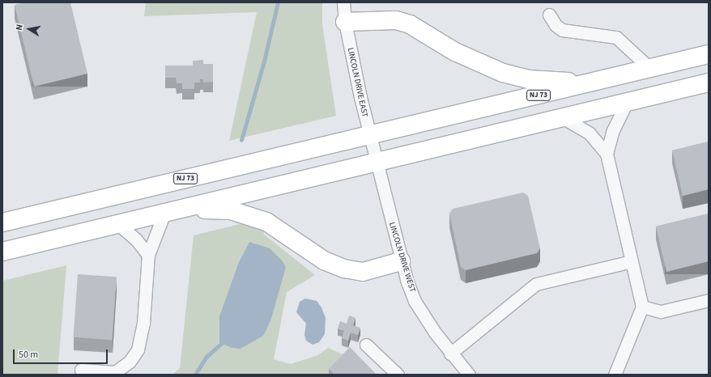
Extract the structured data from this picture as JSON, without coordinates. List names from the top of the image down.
{
  "streets": {
    "highway": ["NJ 73"],
    "street": ["LINCOLN DRIVE EAST", "LINCOLN DRIVE WEST"]
  },
  "crossings": [
    ["LINCOLN DRIVE EAST", "NJ 73"],
    ["LINCOLN DRIVE EAST", "LINCOLN DRIVE WEST"]
  ],
  "scale_bar": "50 m",
  "north": "left"
}
